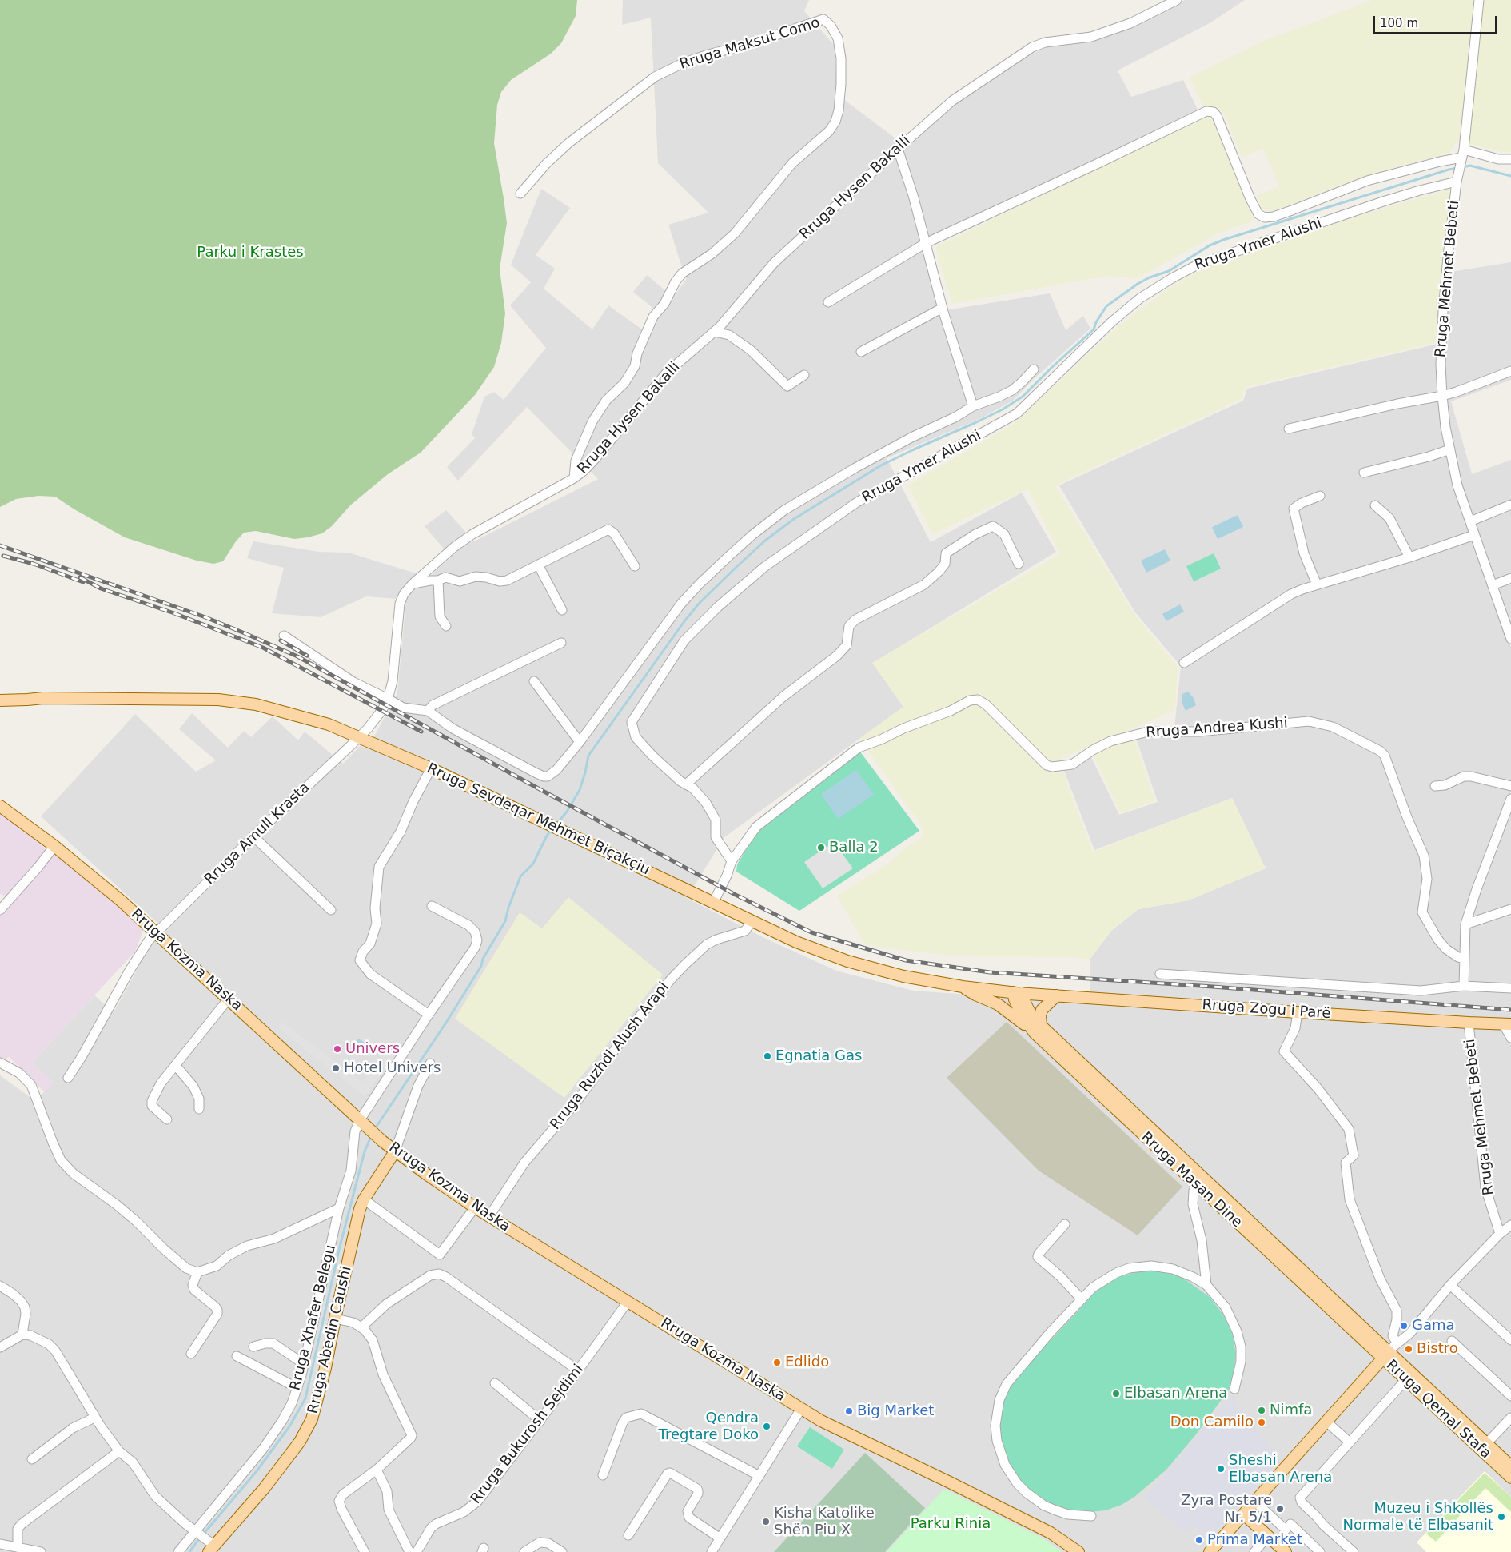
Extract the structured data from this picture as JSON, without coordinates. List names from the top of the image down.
{
  "streets": {
    "main road": [
      "Rruga Sevdeqar Mehmet Biçakçiu",
      "Rruga Kozma Naska",
      "Rruga Zogu i Parë",
      "Rruga Masan Dine",
      "Rruga Abedin Caushi",
      "Rruga Qemal Stafa"
    ],
    "street": [
      "Rruga Maksut Como",
      "Rruga Hysen Bakalli",
      "Rruga Ymer Alushi",
      "Rruga Mehmet Bebeti",
      "Rruga Andrea Kushi",
      "Rruga Amull Krasta",
      "Rruga Ruzhdi Alush Arapi",
      "Rruga Xhafer Belegu",
      "Rruga Bukurosh Sejdimi"
    ]
  },
  "crossings": [
    ["Rruga Maksut Como", "Rruga Hysen Bakalli"],
    ["Rruga Hysen Bakalli", "Rruga Sevdeqar Mehmet Biçakçiu"],
    ["Rruga Hysen Bakalli", "Rruga Amull Krasta"],
    ["Rruga Ymer Alushi", "Rruga Mehmet Bebeti"],
    ["Rruga Ymer Alushi", "Rruga Andrea Kushi"],
    ["Rruga Mehmet Bebeti", "Rruga Zogu i Parë"],
    ["Rruga Sevdeqar Mehmet Biçakçiu", "Rruga Amull Krasta"],
    ["Rruga Sevdeqar Mehmet Biçakçiu", "Rruga Zogu i Parë"],
    ["Rruga Sevdeqar Mehmet Biçakçiu", "Rruga Ruzhdi Alush Arapi"],
    ["Rruga Sevdeqar Mehmet Biçakçiu", "Rruga Masan Dine"],
    ["Rruga Amull Krasta", "Rruga Kozma Naska"],
    ["Rruga Kozma Naska", "Rruga Ruzhdi Alush Arapi"],
    ["Rruga Kozma Naska", "Rruga Xhafer Belegu"],
    ["Rruga Kozma Naska", "Rruga Abedin Caushi"],
    ["Rruga Kozma Naska", "Rruga Bukurosh Sejdimi"],
    ["Rruga Zogu i Parë", "Rruga Masan Dine"],
    ["Rruga Masan Dine", "Rruga Qemal Stafa"]
  ],
  "parks": ["Parku i Krastes", "Parku Rinia"],
  "places": [
    "Balla 2",
    "Univers",
    "Egnatia Gas",
    "Hotel Univers",
    "Gama",
    "Bistro",
    "Edlido",
    "Elbasan Arena",
    "Nimfa",
    "Big Market",
    "Don Camilo",
    "Qendra Tregtare Doko",
    "Sheshi Elbasan Arena",
    "Zyra Postare Nr. 5/1",
    "Muzeu i Shkollës Normale të Elbasanit",
    "Kisha Katolike Shën Piu X",
    "Prima Market"
  ],
  "scale_bar": "100 m"
}
